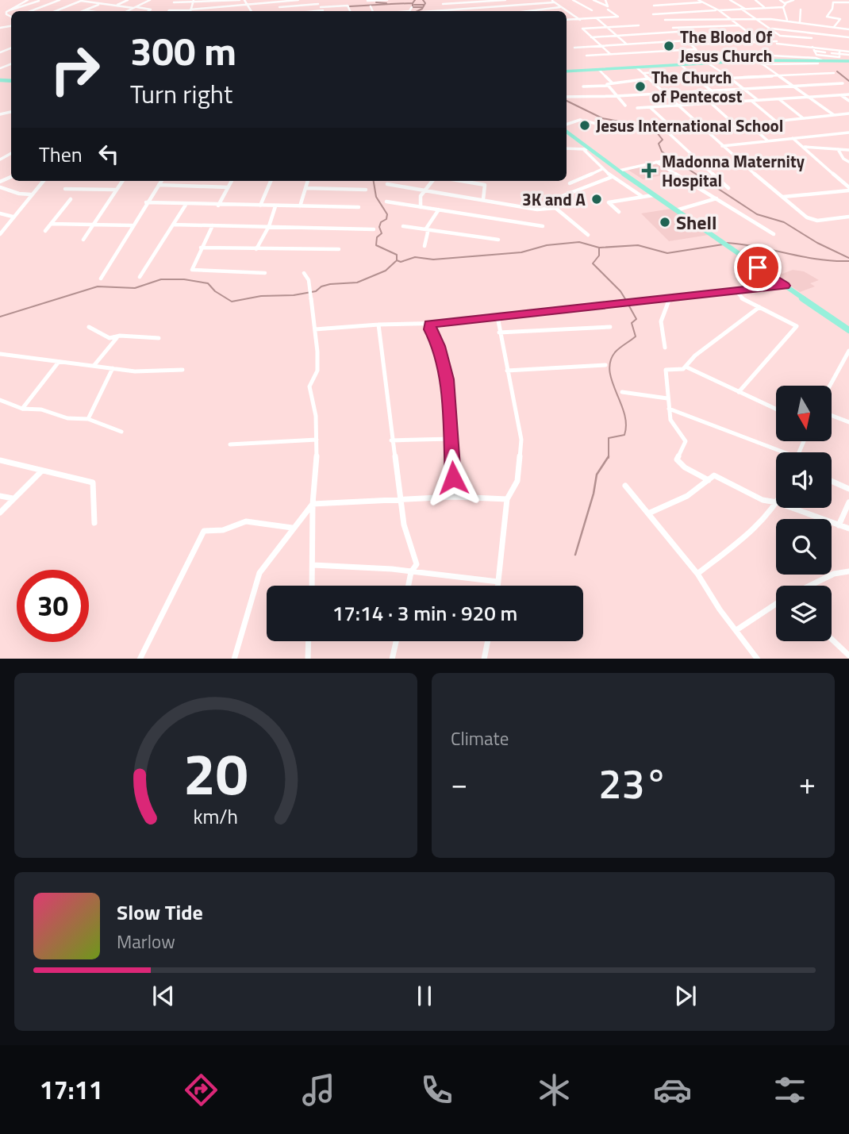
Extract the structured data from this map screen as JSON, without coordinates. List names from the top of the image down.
{
  "places": {
    "other": [
      "The Blood Of Jesus Church",
      "The Church of Pentecost",
      "Jesus International School",
      "3K and A",
      "Shell"
    ],
    "health": ["Madonna Maternity Hospital"]
  },
  "north": "bottom",
  "page": {
    "turn": ["300 m", "Turn right"],
    "then": "Then",
    "limit": "30",
    "trip": "17:14 · 3 min · 920 m",
    "tile": "Climate",
    "heat": ["−", "23°", "+"],
    "song": ["Slow Tide", "Marlow"],
    "tabs": "17:11",
    "gauge": ["20", "km/h"]
  }
}
